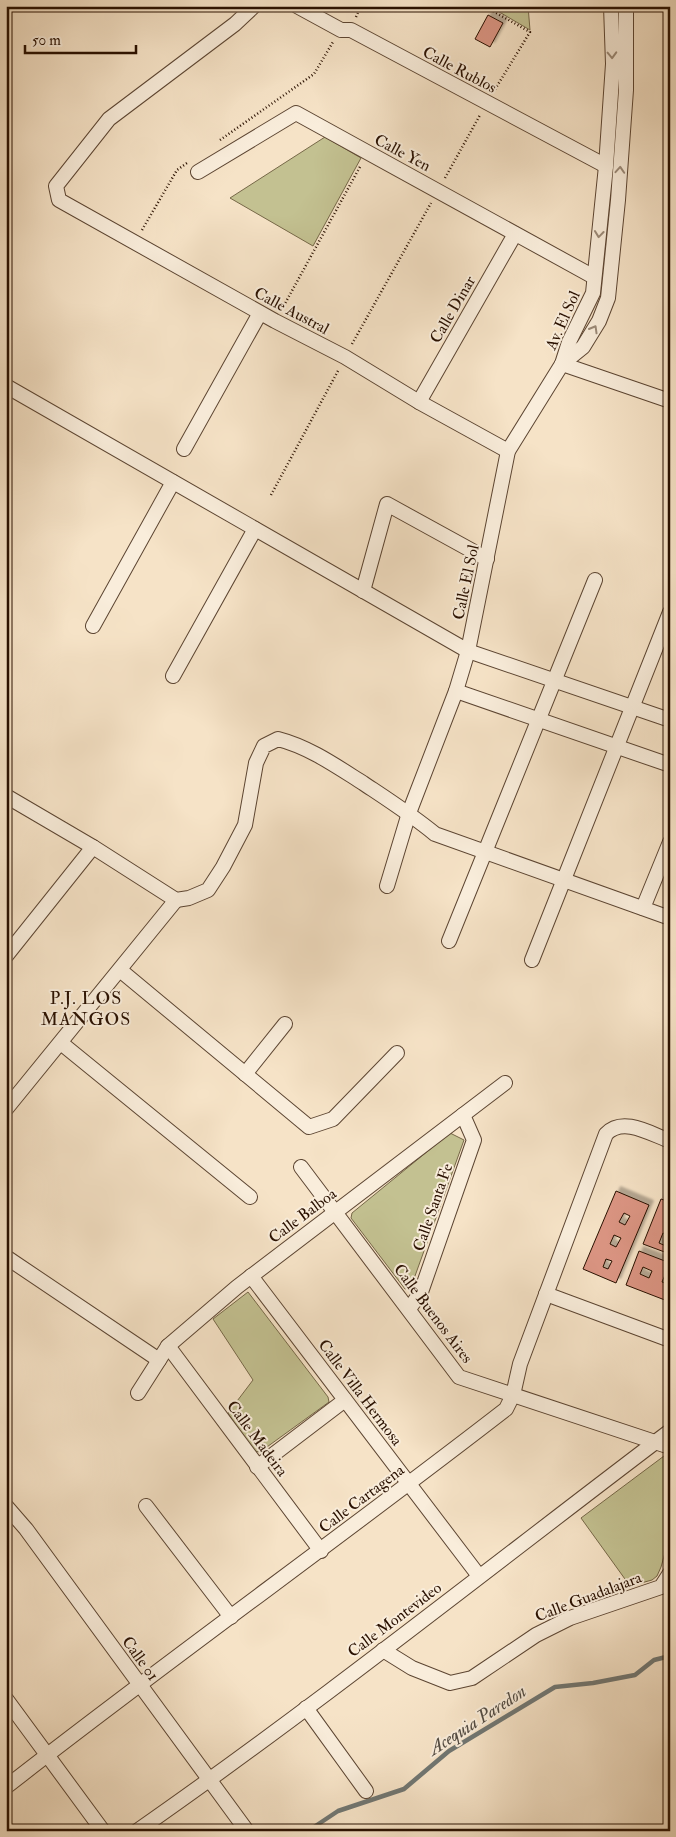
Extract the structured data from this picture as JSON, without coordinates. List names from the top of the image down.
{
  "streets": {
    "street": [
      "Calle Rublos",
      "Calle Yen",
      "Calle Dinar",
      "Calle Austral",
      "Av. El Sol",
      "Calle El Sol",
      "Calle Santa Fe",
      "Calle Balboa",
      "Calle Buenos Aires",
      "Calle Villa Hermosa",
      "Calle Madeira",
      "Calle Cartagena",
      "Calle Guadalajara",
      "Calle Montevideo",
      "Calle 01"
    ]
  },
  "crossings": [
    ["Calle Rublos", "Av. El Sol"],
    ["Calle Yen", "Calle Dinar"],
    ["Calle Yen", "Av. El Sol"],
    ["Calle Dinar", "Calle Austral"],
    ["Calle Austral", "Calle El Sol"],
    ["Av. El Sol", "Calle El Sol"],
    ["Calle Santa Fe", "Calle Balboa"],
    ["Calle Santa Fe", "Calle Buenos Aires"],
    ["Calle Balboa", "Calle Buenos Aires"],
    ["Calle Balboa", "Calle Villa Hermosa"],
    ["Calle Balboa", "Calle Madeira"],
    ["Calle Buenos Aires", "Calle Cartagena"],
    ["Calle Buenos Aires", "Calle Montevideo"],
    ["Calle Villa Hermosa", "Calle Cartagena"],
    ["Calle Villa Hermosa", "Calle Montevideo"],
    ["Calle Madeira", "Calle Cartagena"],
    ["Calle Cartagena", "Calle 01"],
    ["Calle Guadalajara", "Calle Montevideo"],
    ["Calle Montevideo", "Calle 01"]
  ],
  "districts": ["P.J. LOS MANGOS"],
  "water": ["Acequia Paredon"],
  "scale_bar": "50 m"
}
